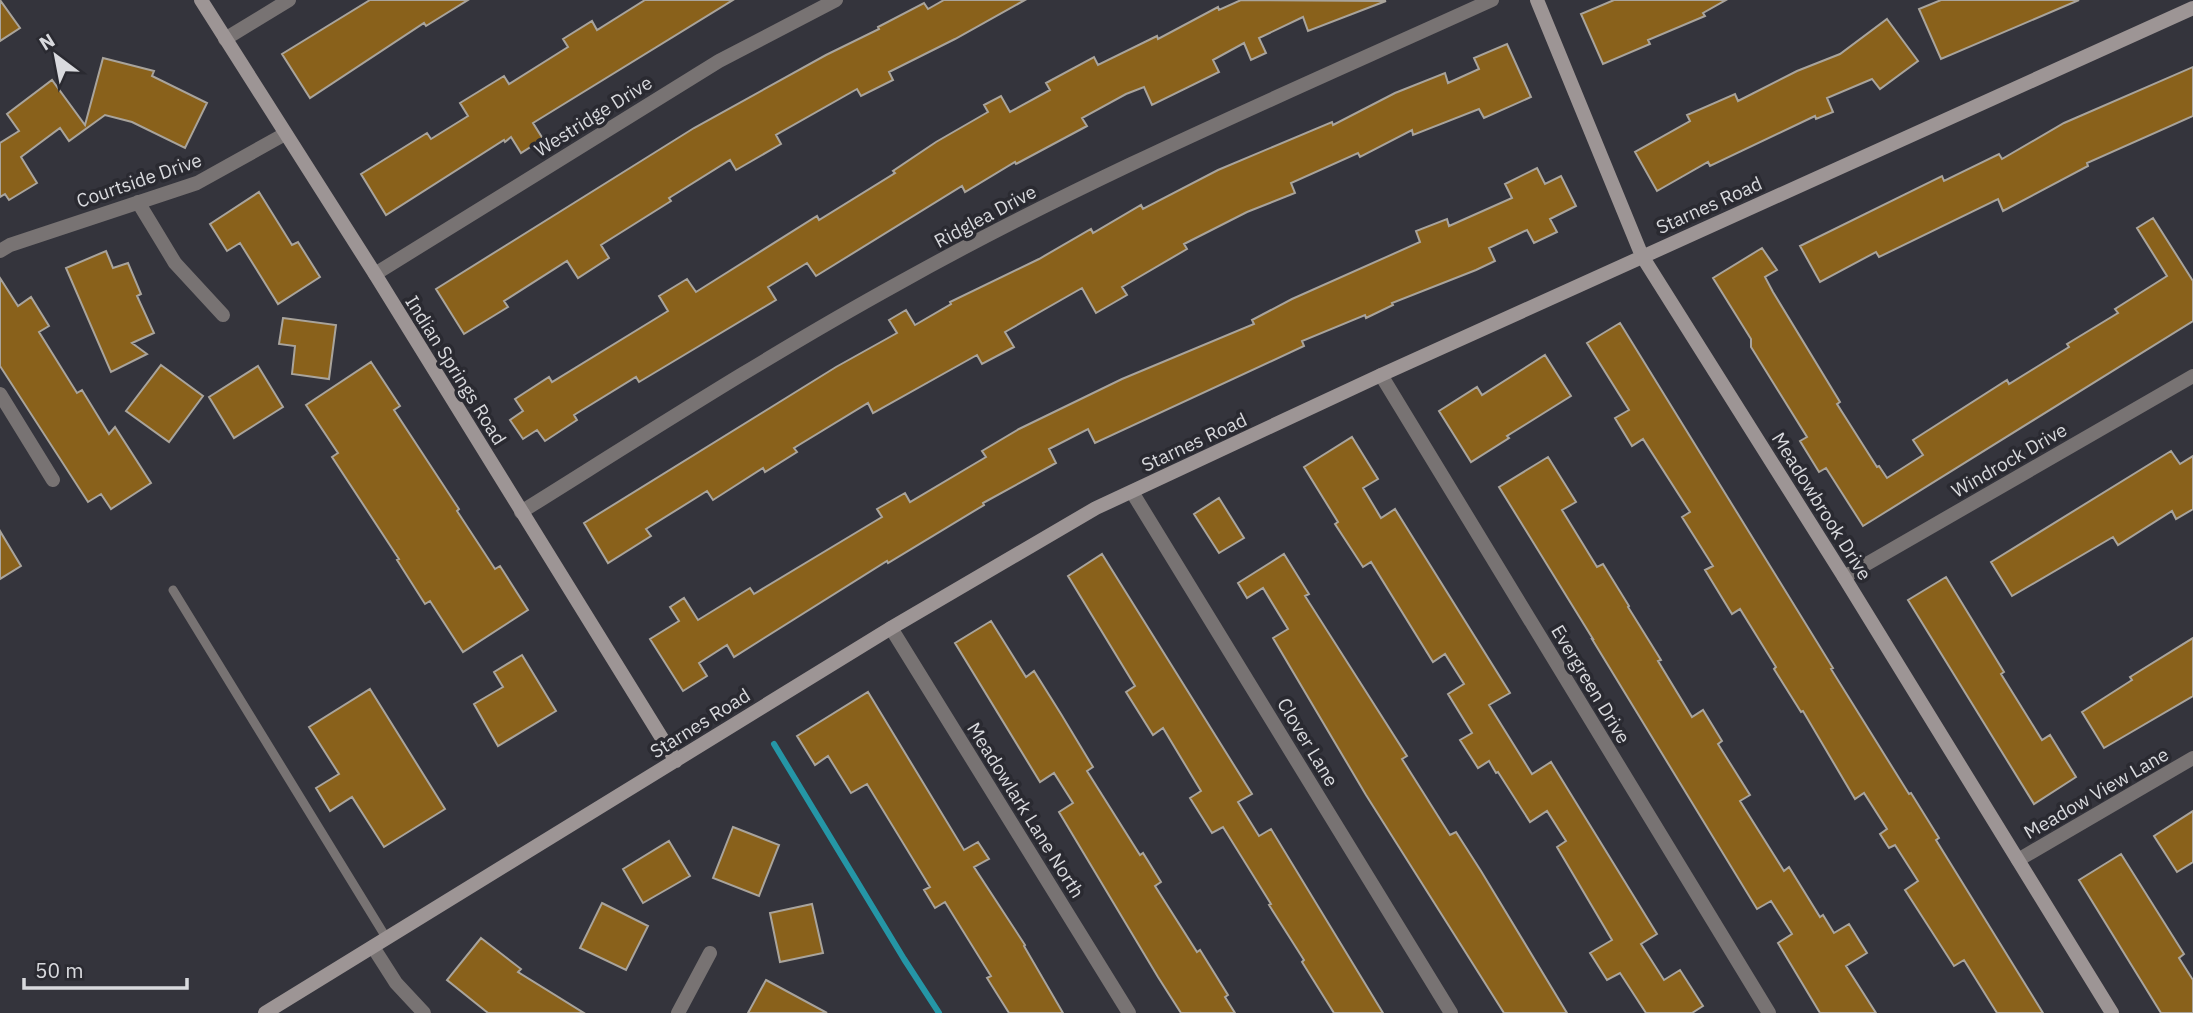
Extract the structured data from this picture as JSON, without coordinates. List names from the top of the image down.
{
  "streets": {
    "main road": ["Starnes Road", "Indian Springs Road", "Meadowbrook Drive"],
    "street": [
      "Westridge Drive",
      "Courtside Drive",
      "Ridglea Drive",
      "Windrock Drive",
      "Evergreen Drive",
      "Clover Lane",
      "Meadow View Lane",
      "Meadowlark Lane North"
    ]
  },
  "crossings": [
    ["Westridge Drive", "Indian Springs Road"],
    ["Courtside Drive", "Indian Springs Road"],
    ["Starnes Road", "Indian Springs Road"],
    ["Starnes Road", "Meadowbrook Drive"],
    ["Starnes Road", "Evergreen Drive"],
    ["Starnes Road", "Clover Lane"],
    ["Starnes Road", "Meadowlark Lane North"],
    ["Ridglea Drive", "Indian Springs Road"],
    ["Windrock Drive", "Meadowbrook Drive"],
    ["Meadowbrook Drive", "Meadow View Lane"]
  ],
  "scale_bar": "50 m",
  "north": "top left"
}
